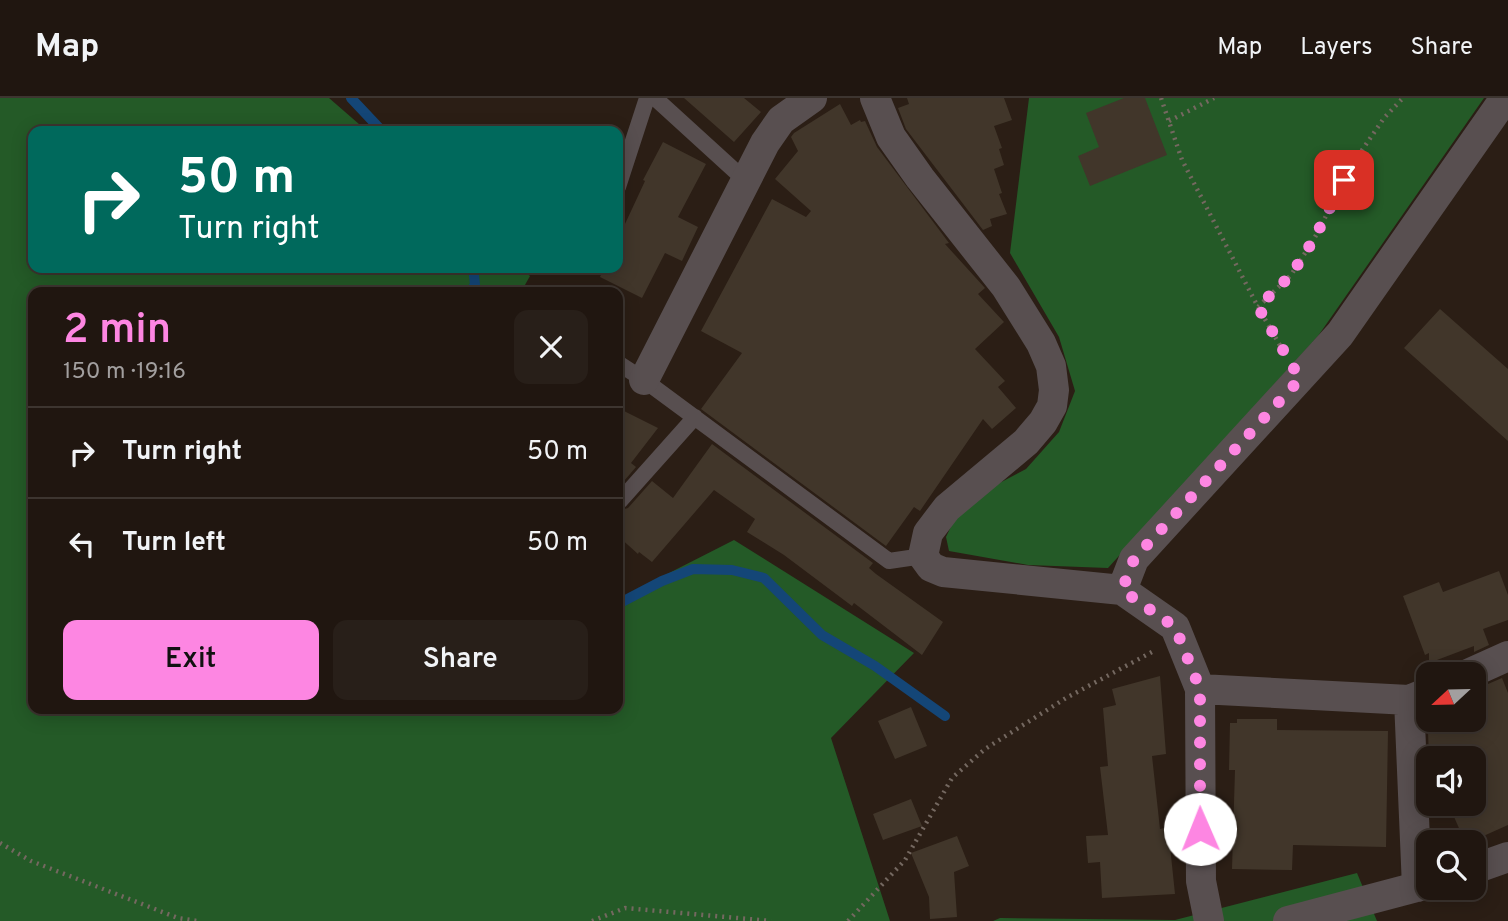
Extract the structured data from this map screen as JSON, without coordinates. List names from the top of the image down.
{
  "north": "left",
  "page": {
    "header": "Map",
    "nav": ["Map", "Layers", "Share"],
    "turn": ["50 m", "Turn right"],
    "heading": ["2 min", "150 m · 19:16"],
    "list": [
      {
        "name": "Turn right",
        "value": "50 m"
      },
      {
        "name": "Turn left",
        "value": "50 m"
      }
    ],
    "buttons": ["Exit", "Share"]
  }
}
